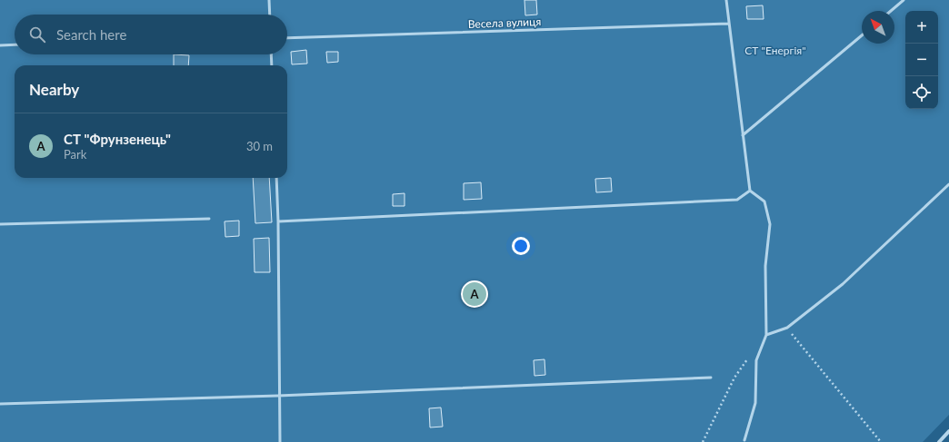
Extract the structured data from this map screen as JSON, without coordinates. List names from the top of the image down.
{
  "streets": {
    "lane": ["Весела вулиця"]
  },
  "parks": ["СТ \"Енергія\""],
  "north": "top left",
  "page": {
    "map_buttons": ["+", "−"],
    "search": "Search here",
    "heading": "Nearby",
    "list": [
      {
        "mark": "A",
        "name": "СТ \"Фрунзенець\"",
        "note": "Park",
        "value": "30 m"
      }
    ],
    "pins": "A"
  }
}
